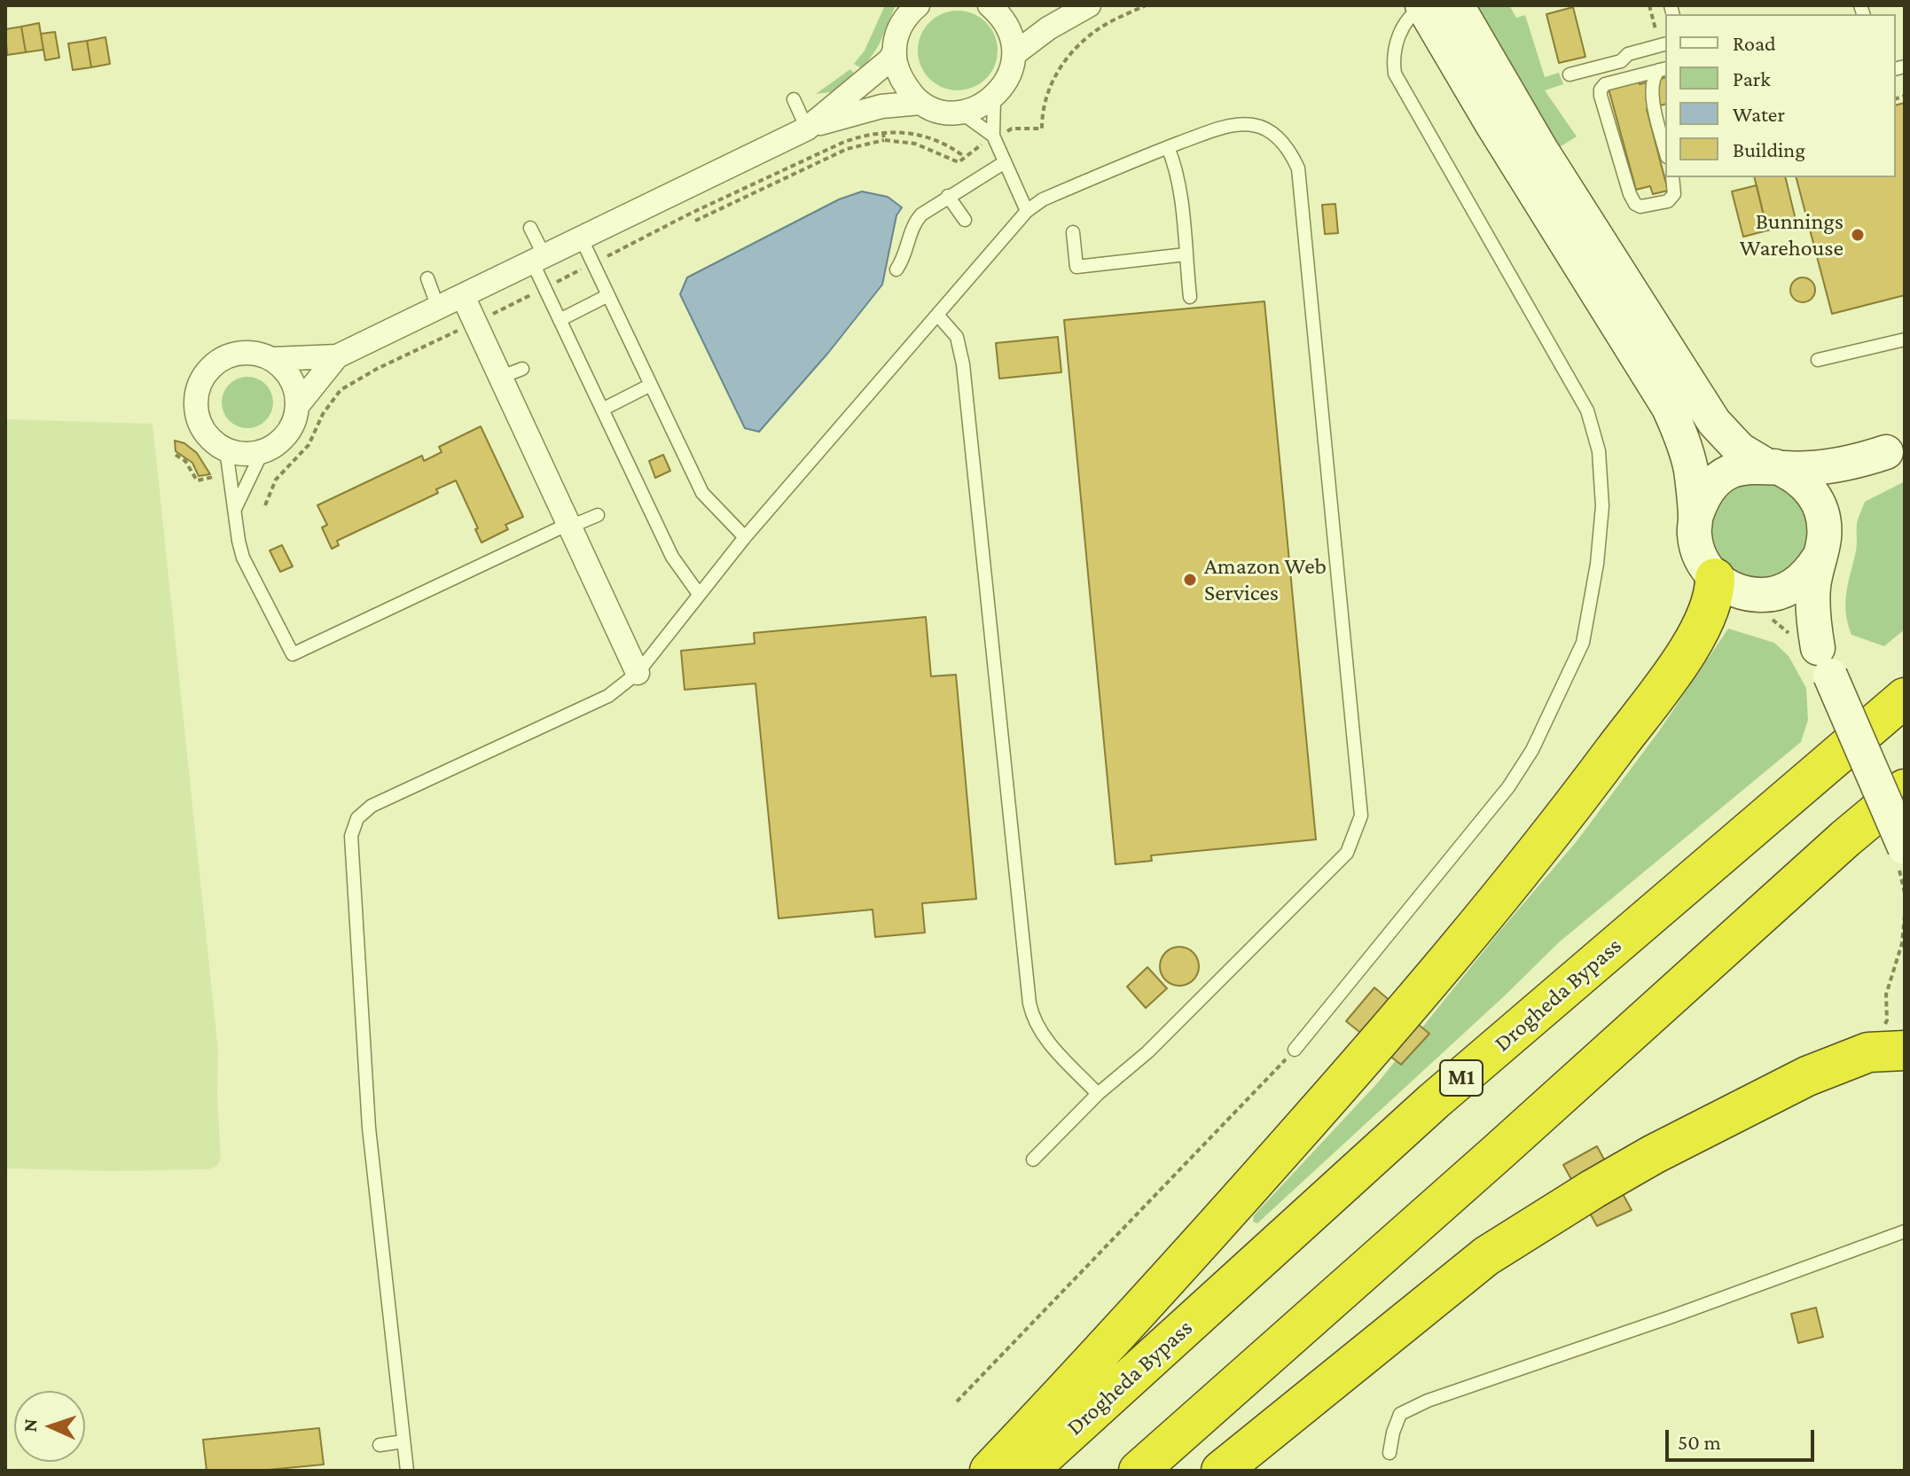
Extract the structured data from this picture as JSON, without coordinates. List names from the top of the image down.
{
  "streets": {
    "highway": ["Drogheda Bypass", "M1"]
  },
  "places": ["Bunnings Warehouse", "Amazon Web Services"],
  "legend": [
    "Road",
    "Park",
    "Water",
    "Building"
  ],
  "scale_bar": "50 m",
  "north": "left"
}
